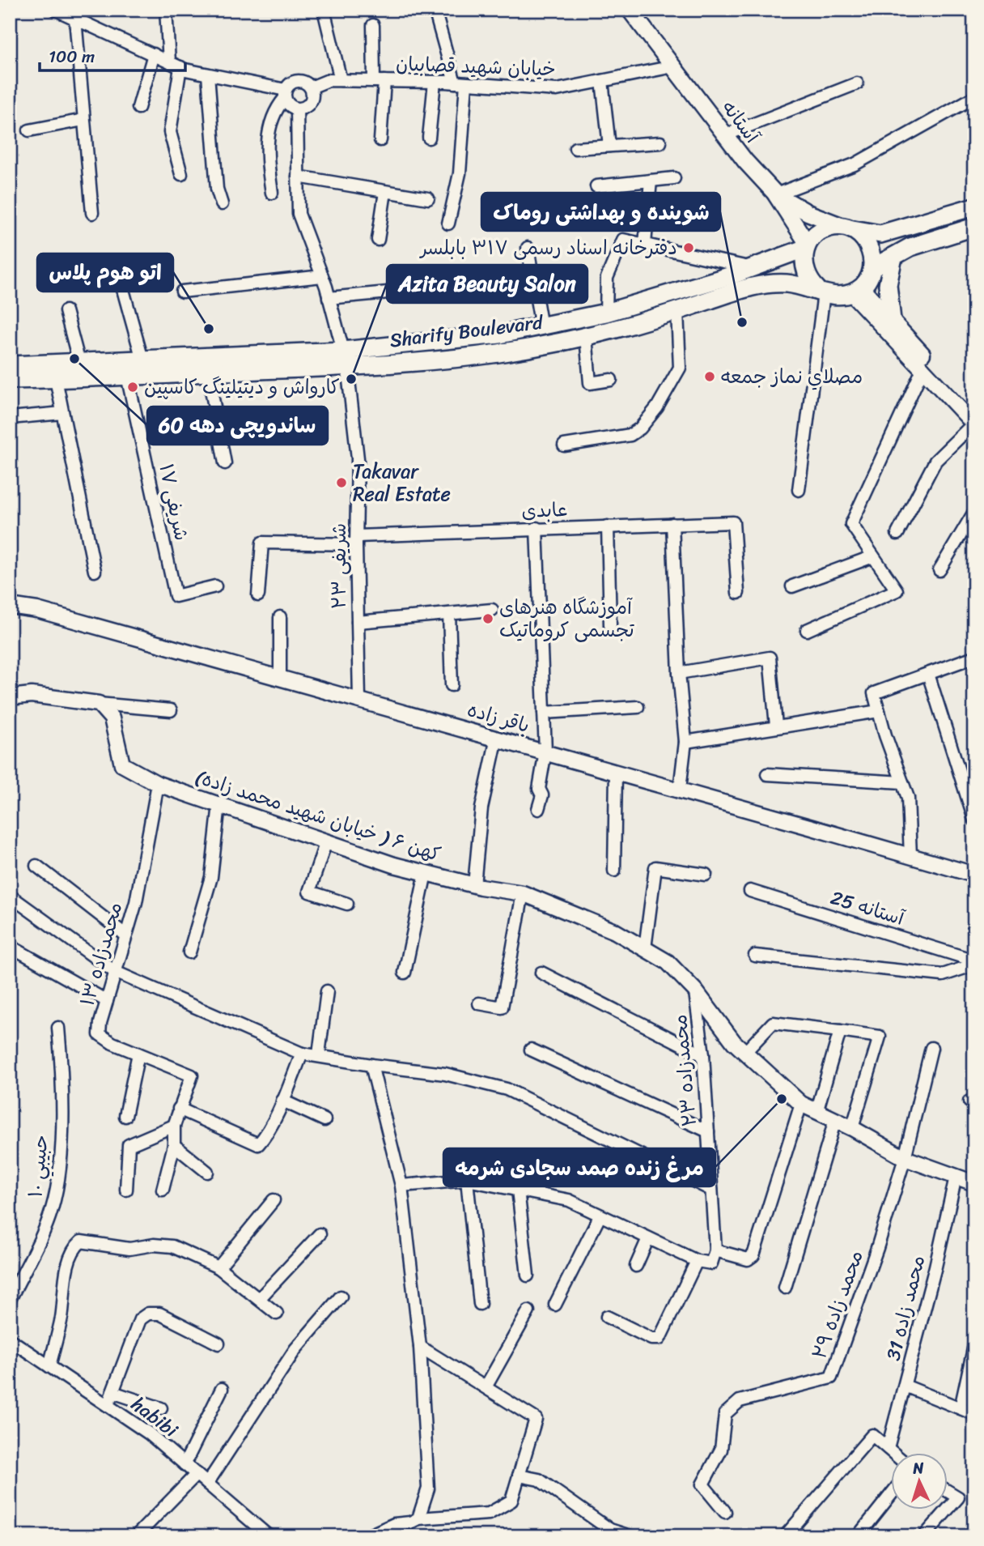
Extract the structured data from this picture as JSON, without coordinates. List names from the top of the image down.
{
  "streets": {
    "main road": ["آستانه", "Sharify Boulevard"],
    "street": [
      "خیابان شهید قصابیان",
      "شریفی ۱۷",
      "عابدی",
      "شریفی ۲۳",
      "باقر زاده",
      "کهن ۶ ( خیابان شهید محمد زاده)",
      "آستانه 25",
      "محمدزاده ۱۳",
      "محمدزاده ۲۳",
      "حبيبي ١٠",
      "محمد زاده ۲۹",
      "محمد زاده 31",
      "habibi"
    ]
  },
  "crossings": [
    ["خیابان شهید قصابیان", "آستانه"],
    ["خیابان شهید قصابیان", "شریفی ۲۳"],
    ["آستانه", "Sharify Boulevard"],
    ["Sharify Boulevard", "شریفی ۱۷"],
    ["Sharify Boulevard", "شریفی ۲۳"],
    ["عابدی", "شریفی ۲۳"],
    ["شریفی ۲۳", "باقر زاده"],
    ["کهن ۶ ( خیابان شهید محمد زاده)", "محمدزاده ۱۳"],
    ["کهن ۶ ( خیابان شهید محمد زاده)", "محمدزاده ۲۳"],
    ["کهن ۶ ( خیابان شهید محمد زاده)", "محمد زاده ۲۹"],
    ["کهن ۶ ( خیابان شهید محمد زاده)", "محمد زاده 31"]
  ],
  "places": [
    "دفترخانه اسناد رسمی ۳۱۷ بابلسر",
    "شوینده و بهداشتی روماک",
    "اتو هوم پلاس",
    "ساندویچی دهه 60",
    "مصلاي نماز جمعه",
    "Azita Beauty Salon",
    "کارواش و دیتیلینگ کاسپین",
    "Takavar Real Estate",
    "آموزشگاه هنرهای تجسمی کروماتیک",
    "مرغ زنده صمد سجادی شرمه"
  ],
  "scale_bar": "100 m",
  "north": "top"
}
